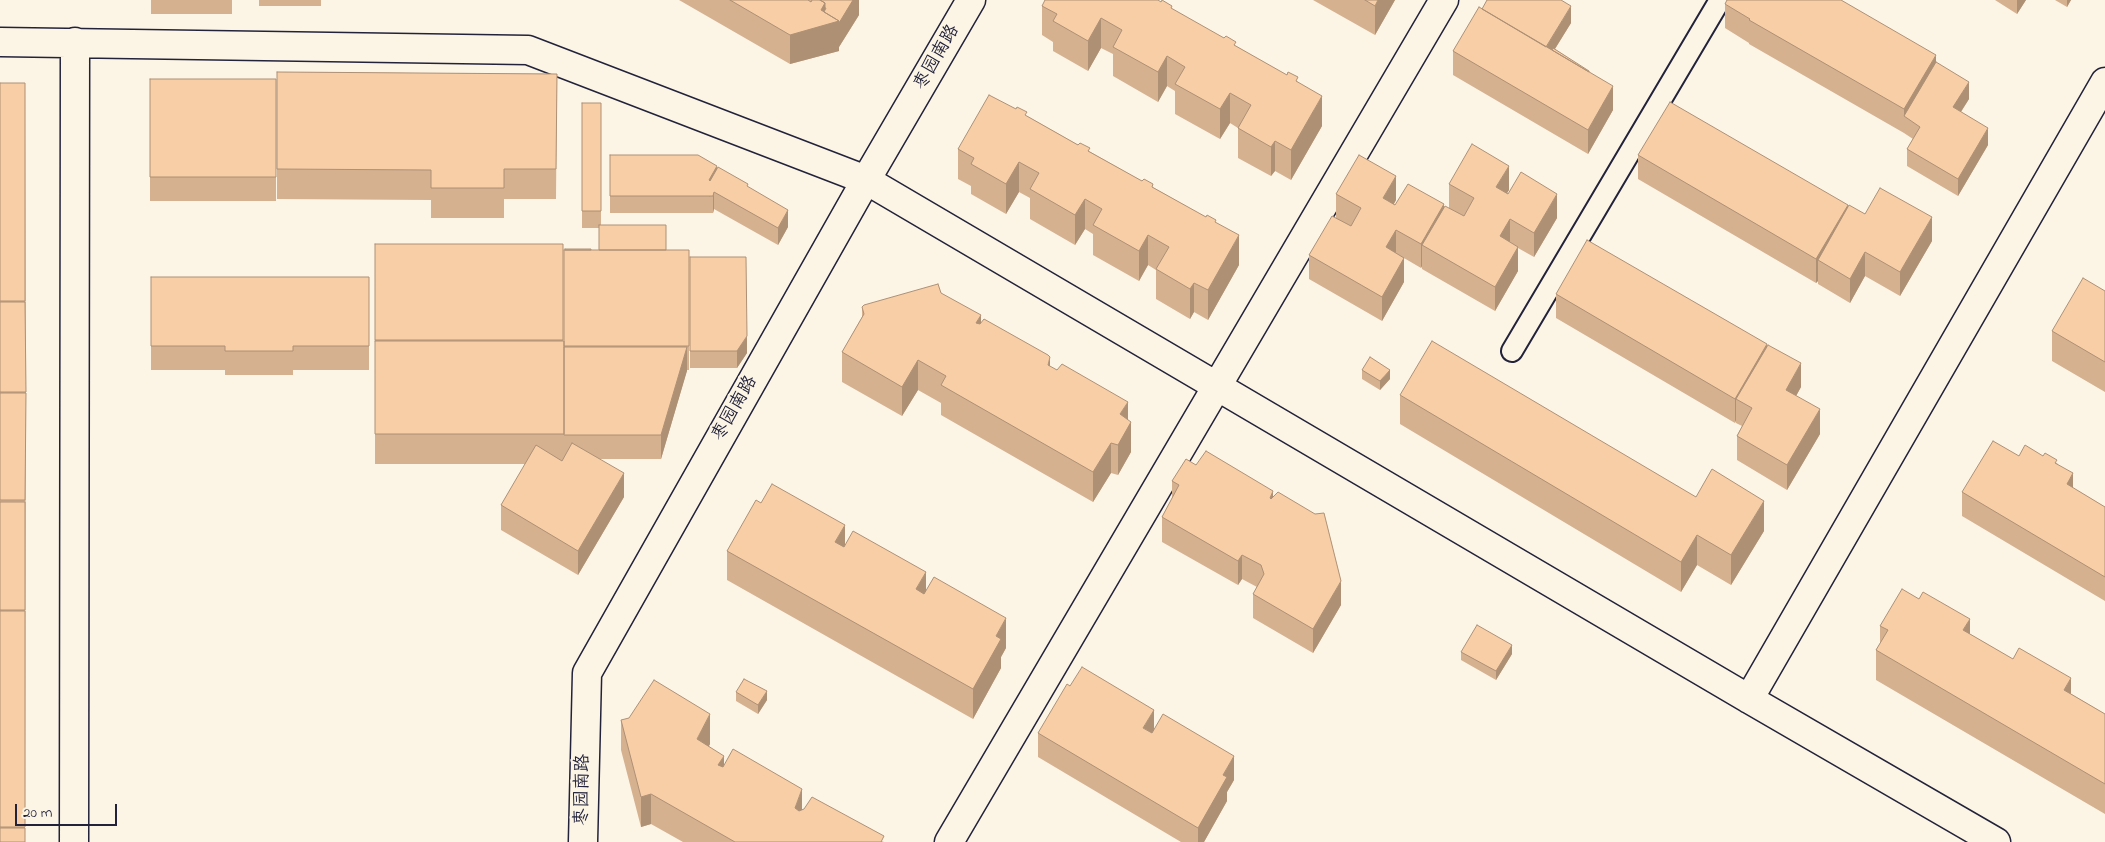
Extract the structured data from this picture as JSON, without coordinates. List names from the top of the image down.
{
  "streets": {
    "street": ["枣园南路"]
  },
  "scale_bar": "20 m"
}
